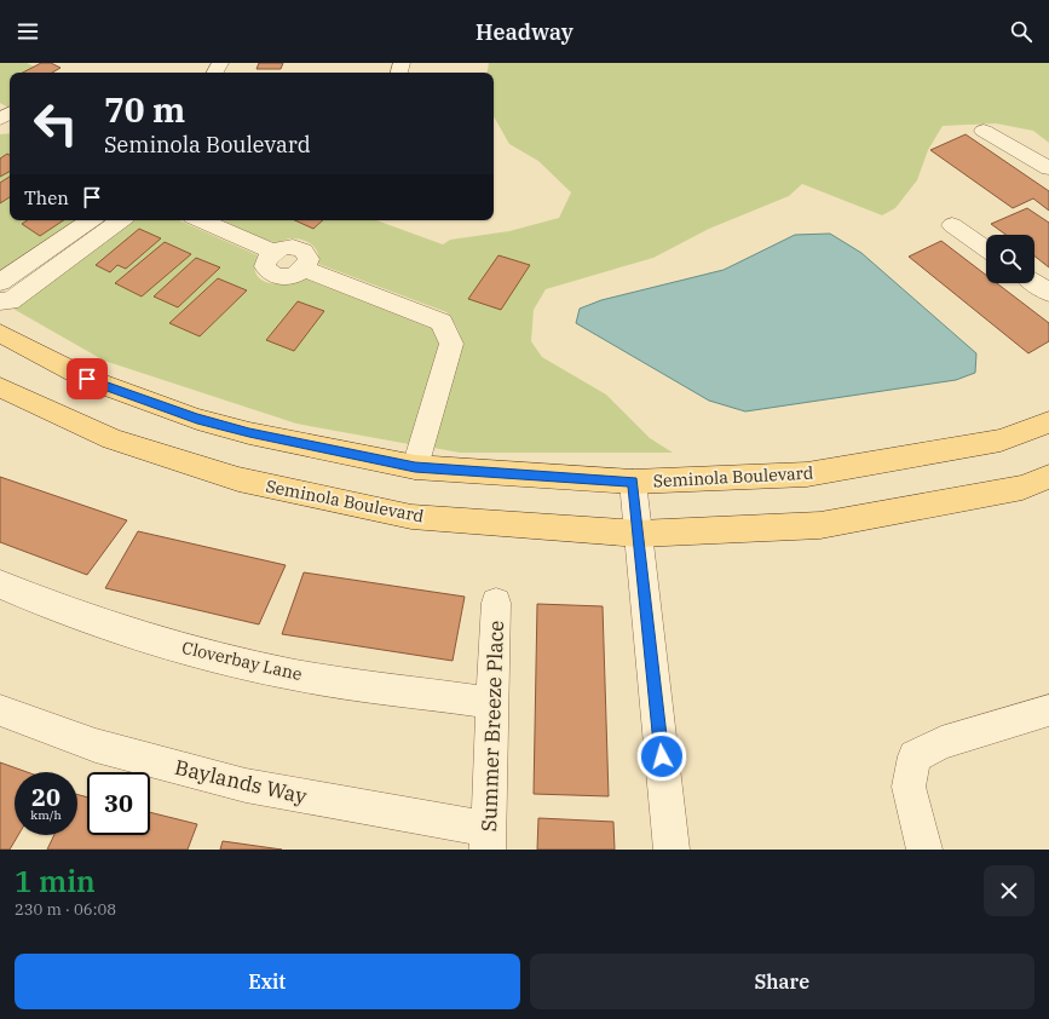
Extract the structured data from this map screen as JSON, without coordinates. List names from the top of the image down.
{
  "streets": {
    "main road": ["Seminola Boulevard"],
    "street": ["Cloverbay Lane", "Summer Breeze Place", "Baylands Way"]
  },
  "crossings": [
    ["Cloverbay Lane", "Summer Breeze Place"],
    ["Summer Breeze Place", "Baylands Way"]
  ],
  "page": {
    "header": "Headway",
    "turn": ["70 m", "Seminola Boulevard"],
    "then": "Then",
    "speed": "20 km/h",
    "limit": "30",
    "heading": ["1 min", "230 m · 06:08"],
    "buttons": ["Exit", "Share"]
  }
}
